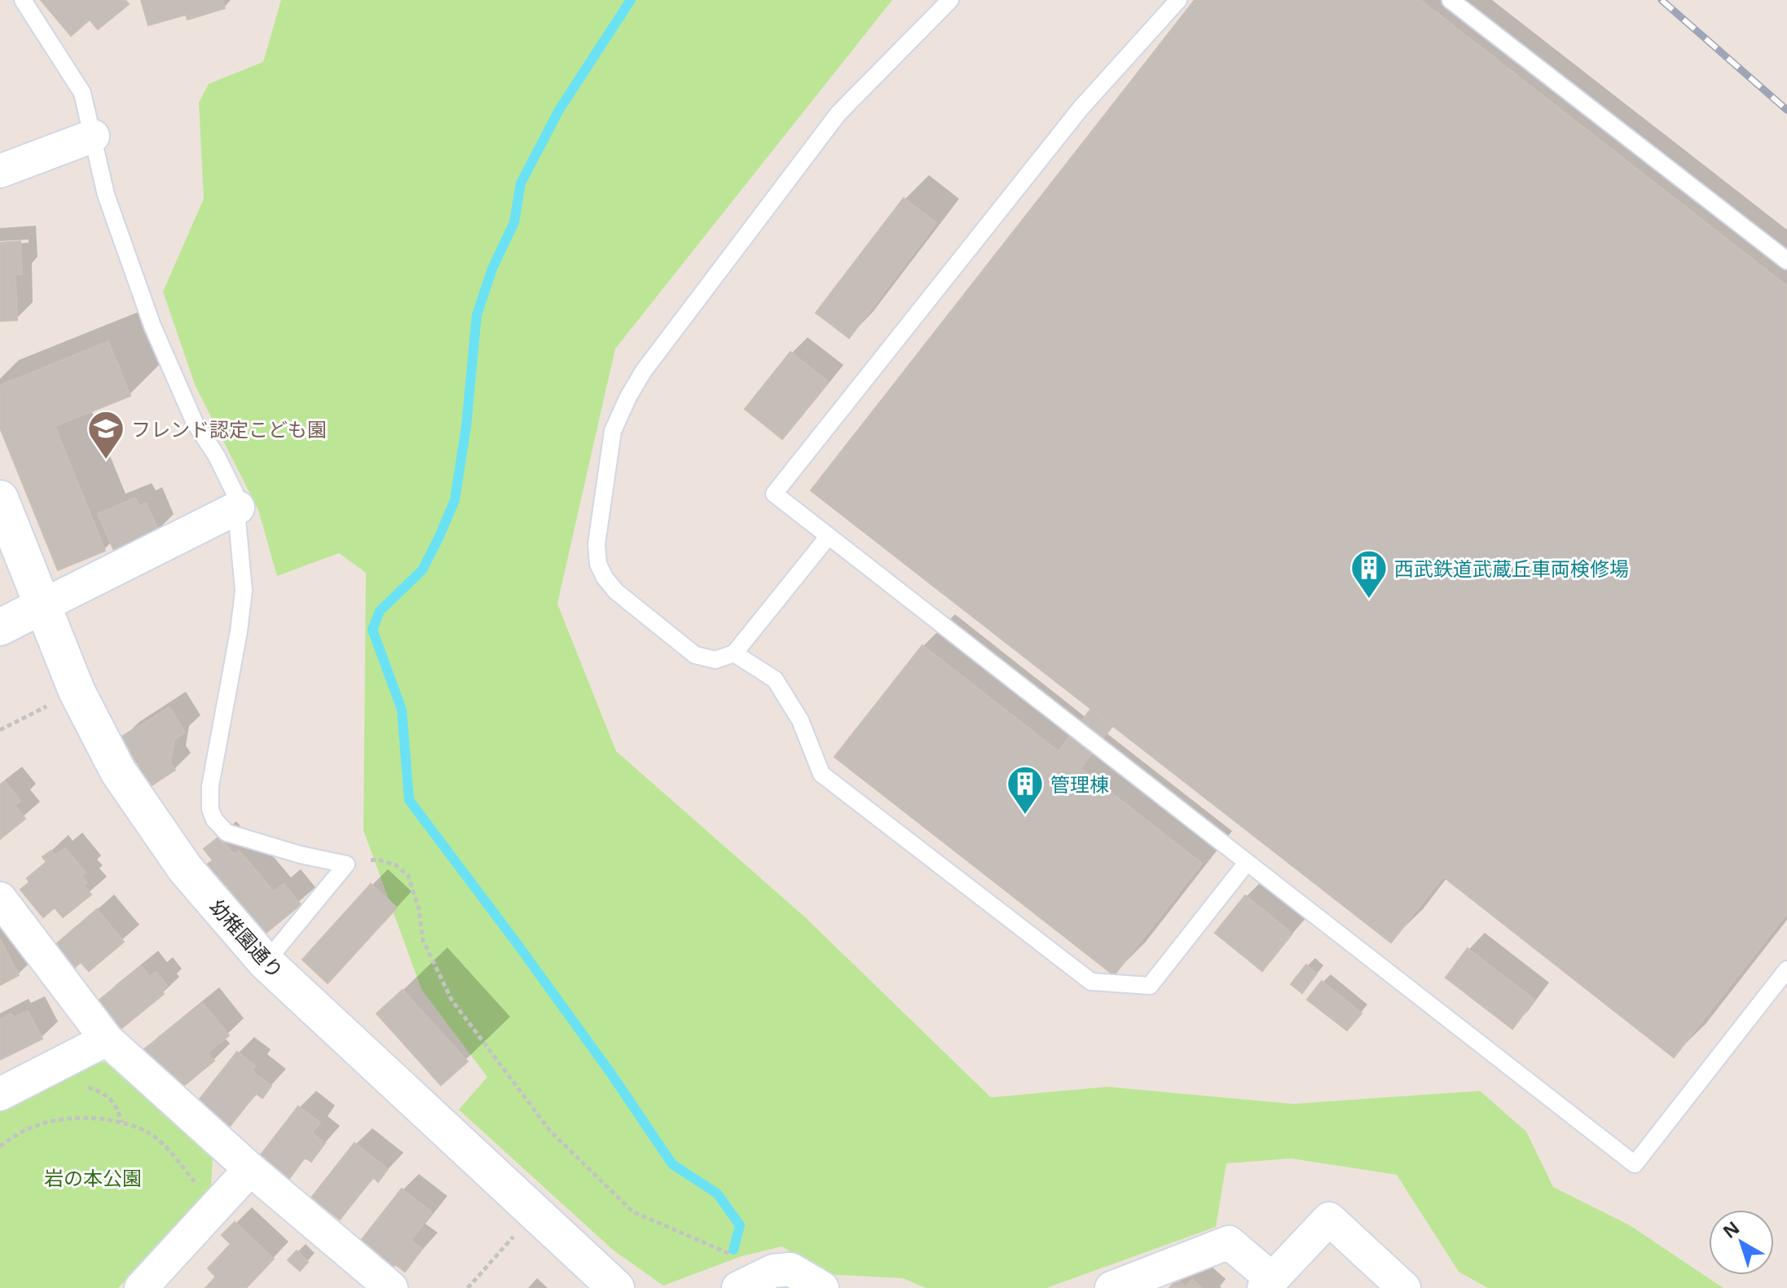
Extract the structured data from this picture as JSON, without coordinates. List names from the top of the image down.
{
  "streets": {
    "street": ["幼稚園通り"]
  },
  "parks": ["岩の本公園"],
  "places": {
    "school or university": ["フレンド認定こども園"],
    "building": ["西武鉄道武蔵丘車両検修場", "管理棟"]
  },
  "north": "top left"
}
